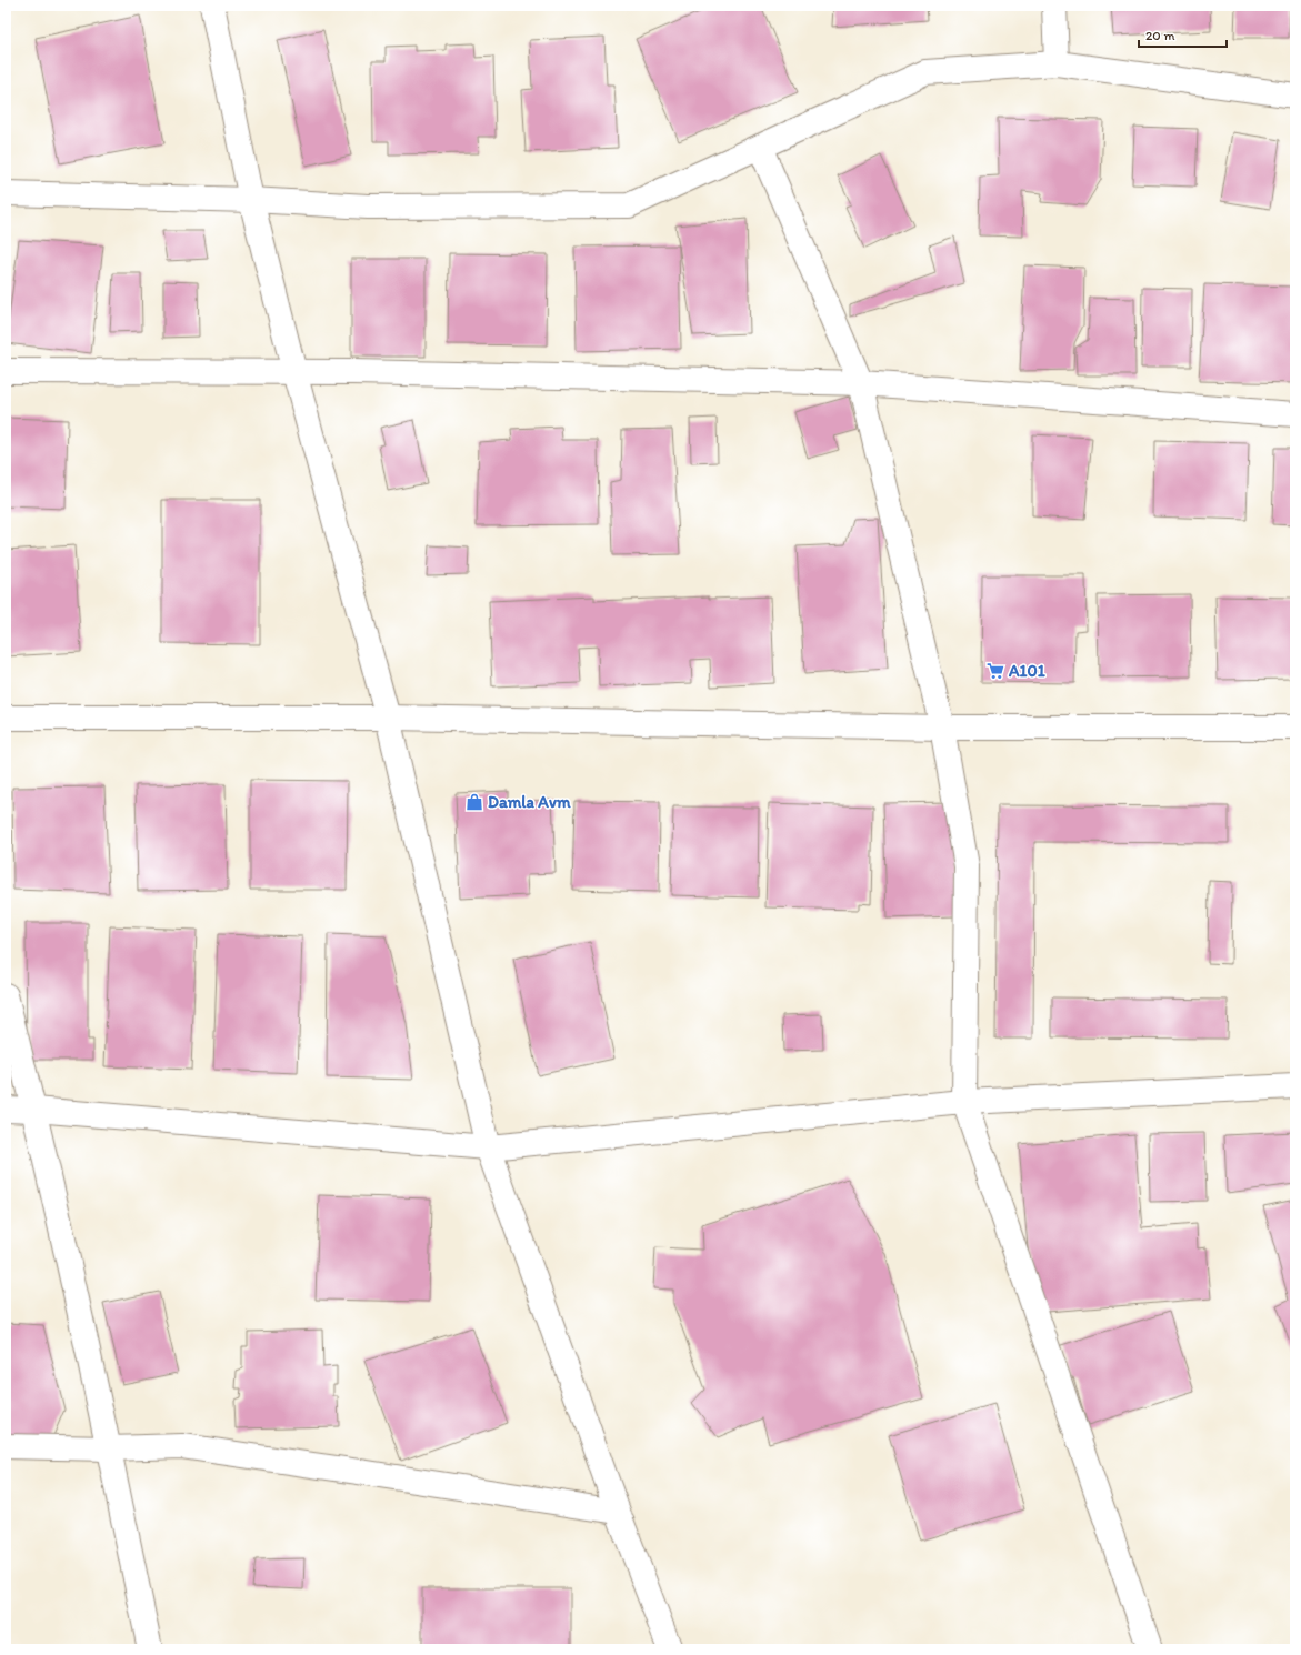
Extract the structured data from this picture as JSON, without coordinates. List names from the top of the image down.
{
  "places": {
    "supermarket": ["A101"],
    "shop": ["Damla Avm"]
  },
  "scale_bar": "20 m"
}
